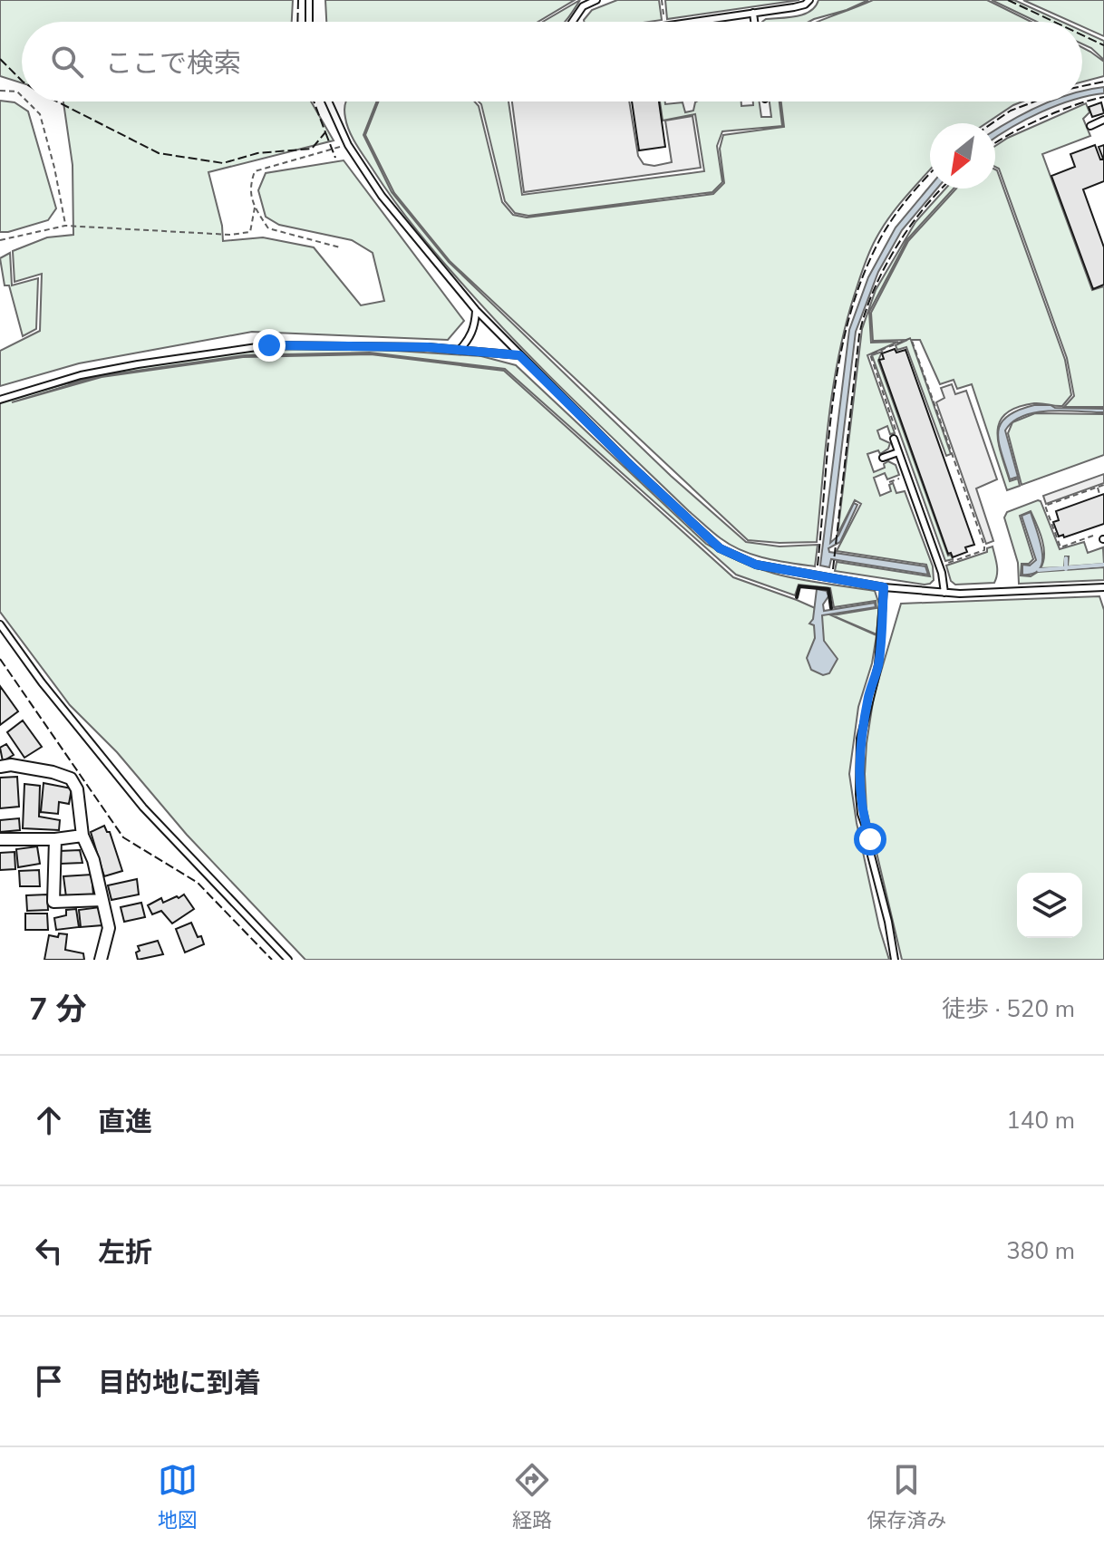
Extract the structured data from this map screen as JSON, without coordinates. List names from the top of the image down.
{
  "north": "bottom left",
  "page": {
    "search": "ここで検索",
    "heading": ["7 分", "徒歩 · 520 m"],
    "list": [
      ["直進", "140 m"],
      ["左折", "380 m"],
      "目的地に到着"
    ],
    "nav": ["地図", "経路", "保存済み"]
  }
}
